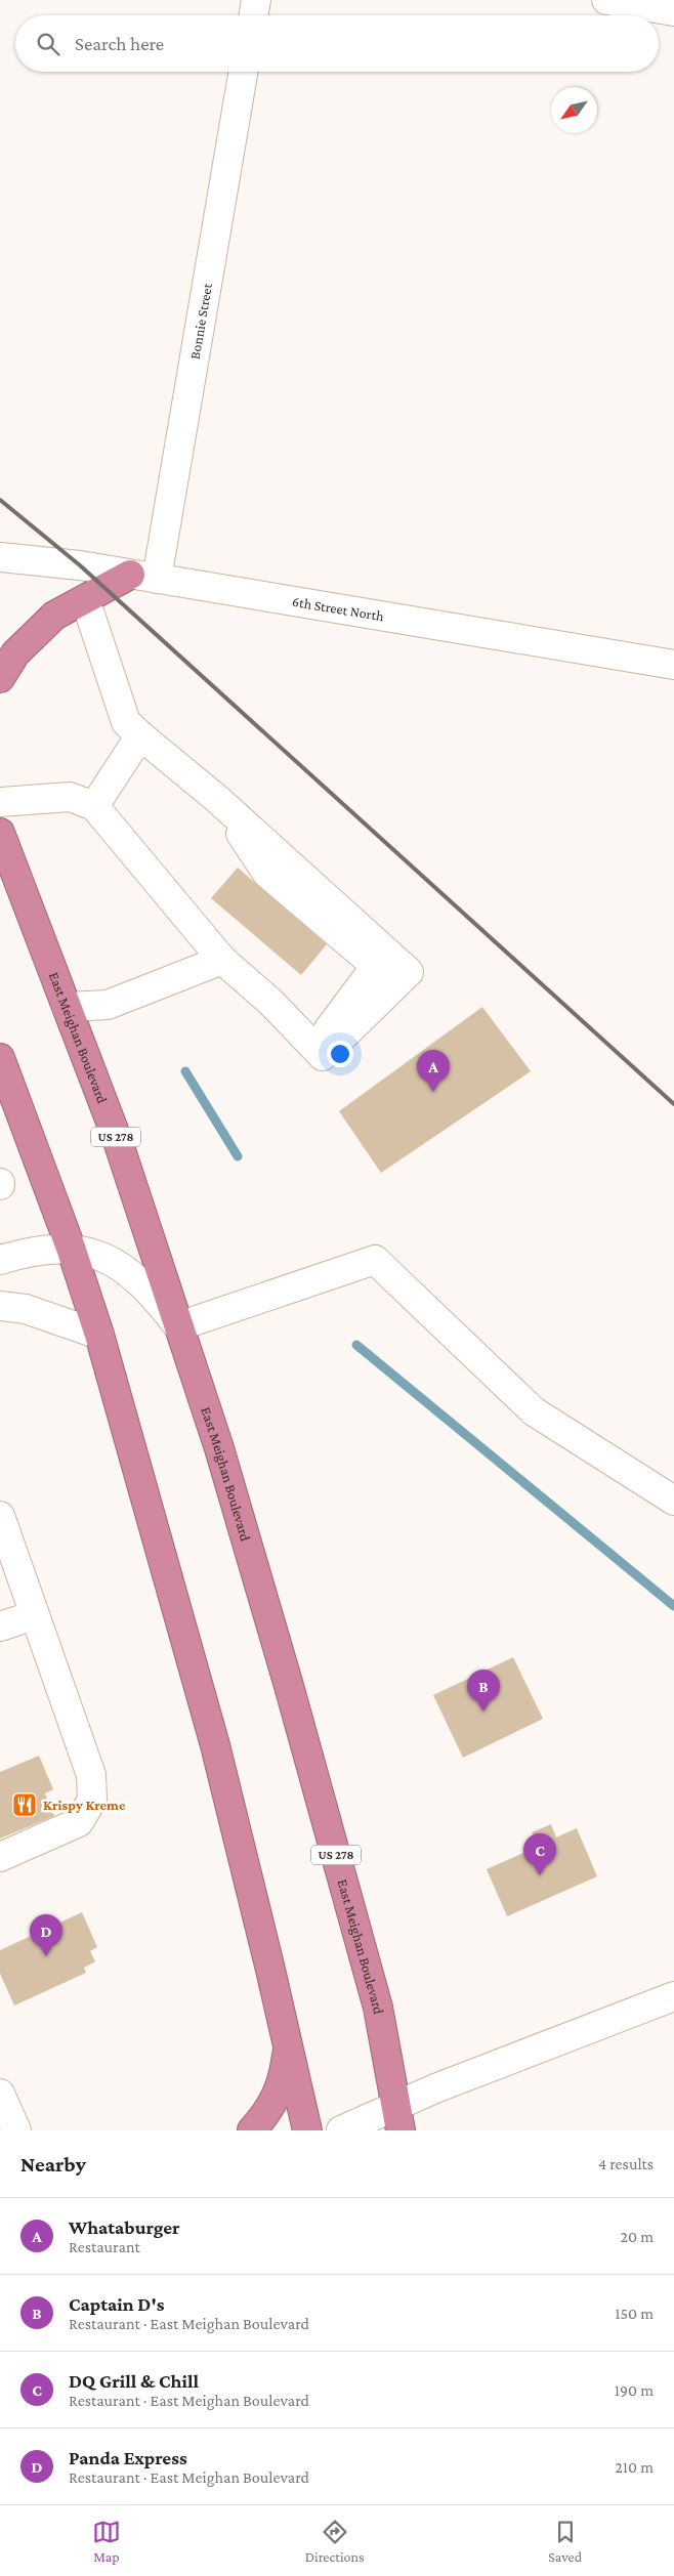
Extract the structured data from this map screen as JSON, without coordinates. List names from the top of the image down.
{
  "streets": {
    "highway": ["East Meighan Boulevard", "US 278"],
    "street": ["Bonnie Street", "6th Street North"]
  },
  "crossings": [
    ["Bonnie Street", "6th Street North"]
  ],
  "places": {
    "restaurant": ["Krispy Kreme"]
  },
  "north": "bottom left",
  "page": {
    "search": "Search here",
    "pins": [
      "A",
      "B",
      "C",
      "D"
    ],
    "heading": ["Nearby", "4 results"],
    "list": [
      {
        "mark": "A",
        "name": "Whataburger",
        "note": "Restaurant",
        "value": "20 m"
      },
      {
        "mark": "B",
        "name": "Captain D's",
        "note": "Restaurant · East Meighan Boulevard",
        "value": "150 m"
      },
      {
        "mark": "C",
        "name": "DQ Grill & Chill",
        "note": "Restaurant · East Meighan Boulevard",
        "value": "190 m"
      },
      {
        "mark": "D",
        "name": "Panda Express",
        "note": "Restaurant · East Meighan Boulevard",
        "value": "210 m"
      }
    ],
    "nav": ["Map", "Directions", "Saved"]
  }
}
